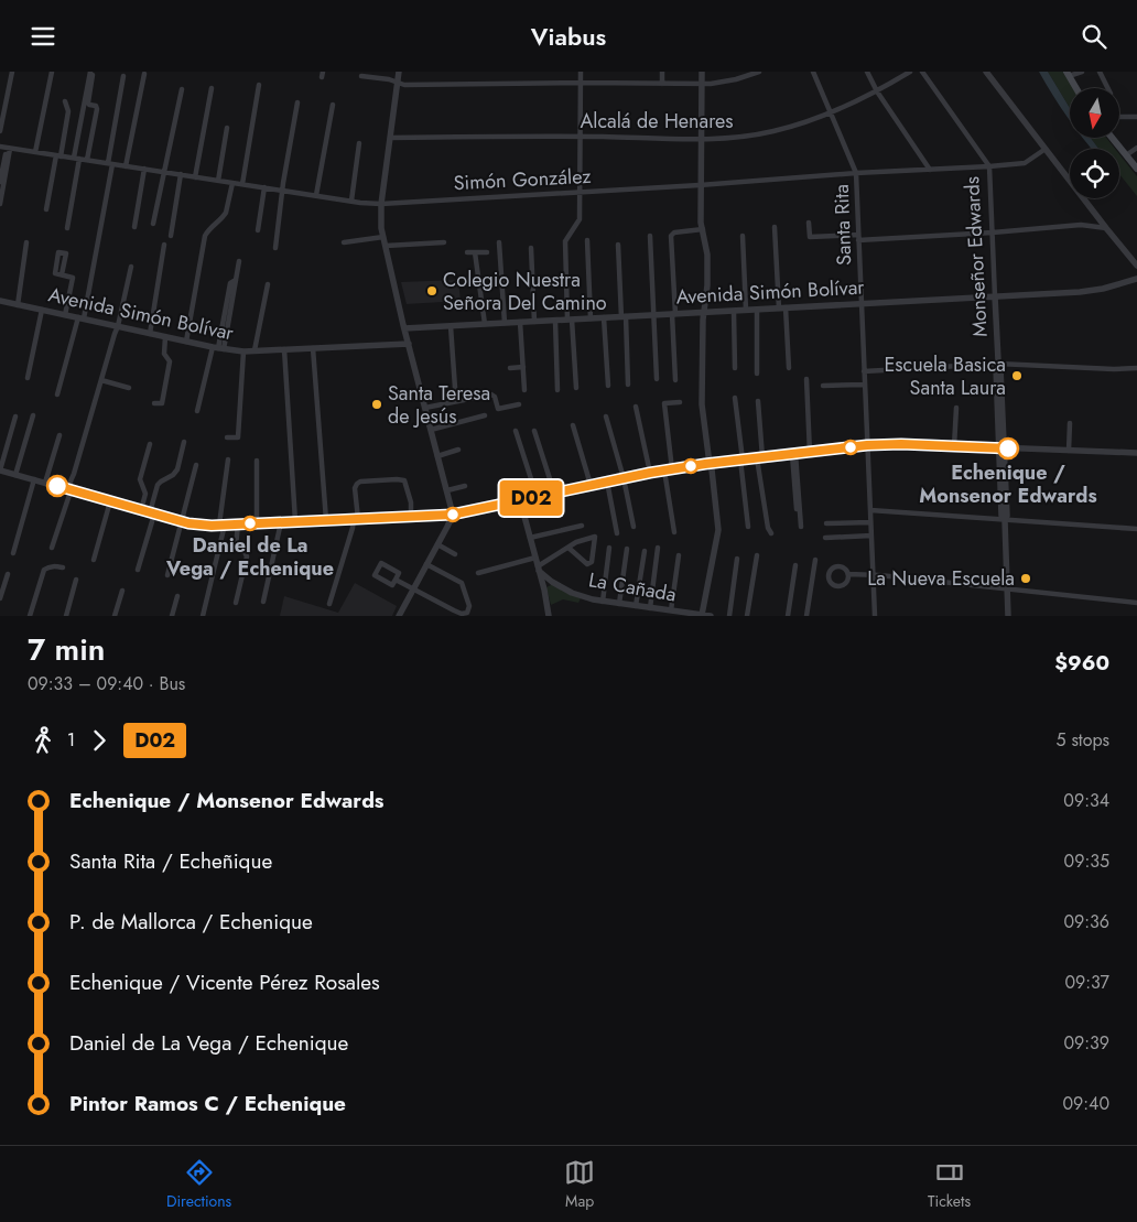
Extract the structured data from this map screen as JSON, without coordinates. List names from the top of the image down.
{
  "streets": {
    "street": [
      "Alcalá de Henares",
      "Simón González",
      "Santa Rita",
      "Monseñor Edwards",
      "Avenida Simón Bolívar",
      "La Cañada"
    ]
  },
  "crossings": [
    ["Alcalá de Henares", "Santa Rita"],
    ["Simón González", "Santa Rita"],
    ["Simón González", "Monseñor Edwards"],
    ["Santa Rita", "Avenida Simón Bolívar"],
    ["Monseñor Edwards", "Avenida Simón Bolívar"]
  ],
  "places": [
    "Colegio Nuestra Señora Del Camino",
    "Escuela Basica Santa Laura",
    "Santa Teresa de Jesús",
    "Echenique / Monsenor Edwards",
    "Daniel de La Vega / Echenique",
    "La Nueva Escuela"
  ],
  "lines": ["bus line D02"],
  "north": "bottom",
  "page": {
    "header": "Viabus",
    "on_map": "D02",
    "heading": ["7 min", "09:33 – 09:40 · Bus", "$960"],
    "legs": ["1", "D02", "5 stops"],
    "list": [
      {
        "name": "Echenique / Monsenor Edwards",
        "value": "09:34"
      },
      {
        "name": "Santa Rita / Echeñique",
        "value": "09:35"
      },
      {
        "name": "P. de Mallorca / Echenique",
        "value": "09:36"
      },
      {
        "name": "Echenique / Vicente Pérez Rosales",
        "value": "09:37"
      },
      {
        "name": "Daniel de La Vega / Echenique",
        "value": "09:39"
      },
      {
        "name": "Pintor Ramos C / Echenique",
        "value": "09:40"
      }
    ],
    "tabs": ["Directions", "Map", "Tickets"]
  }
}
